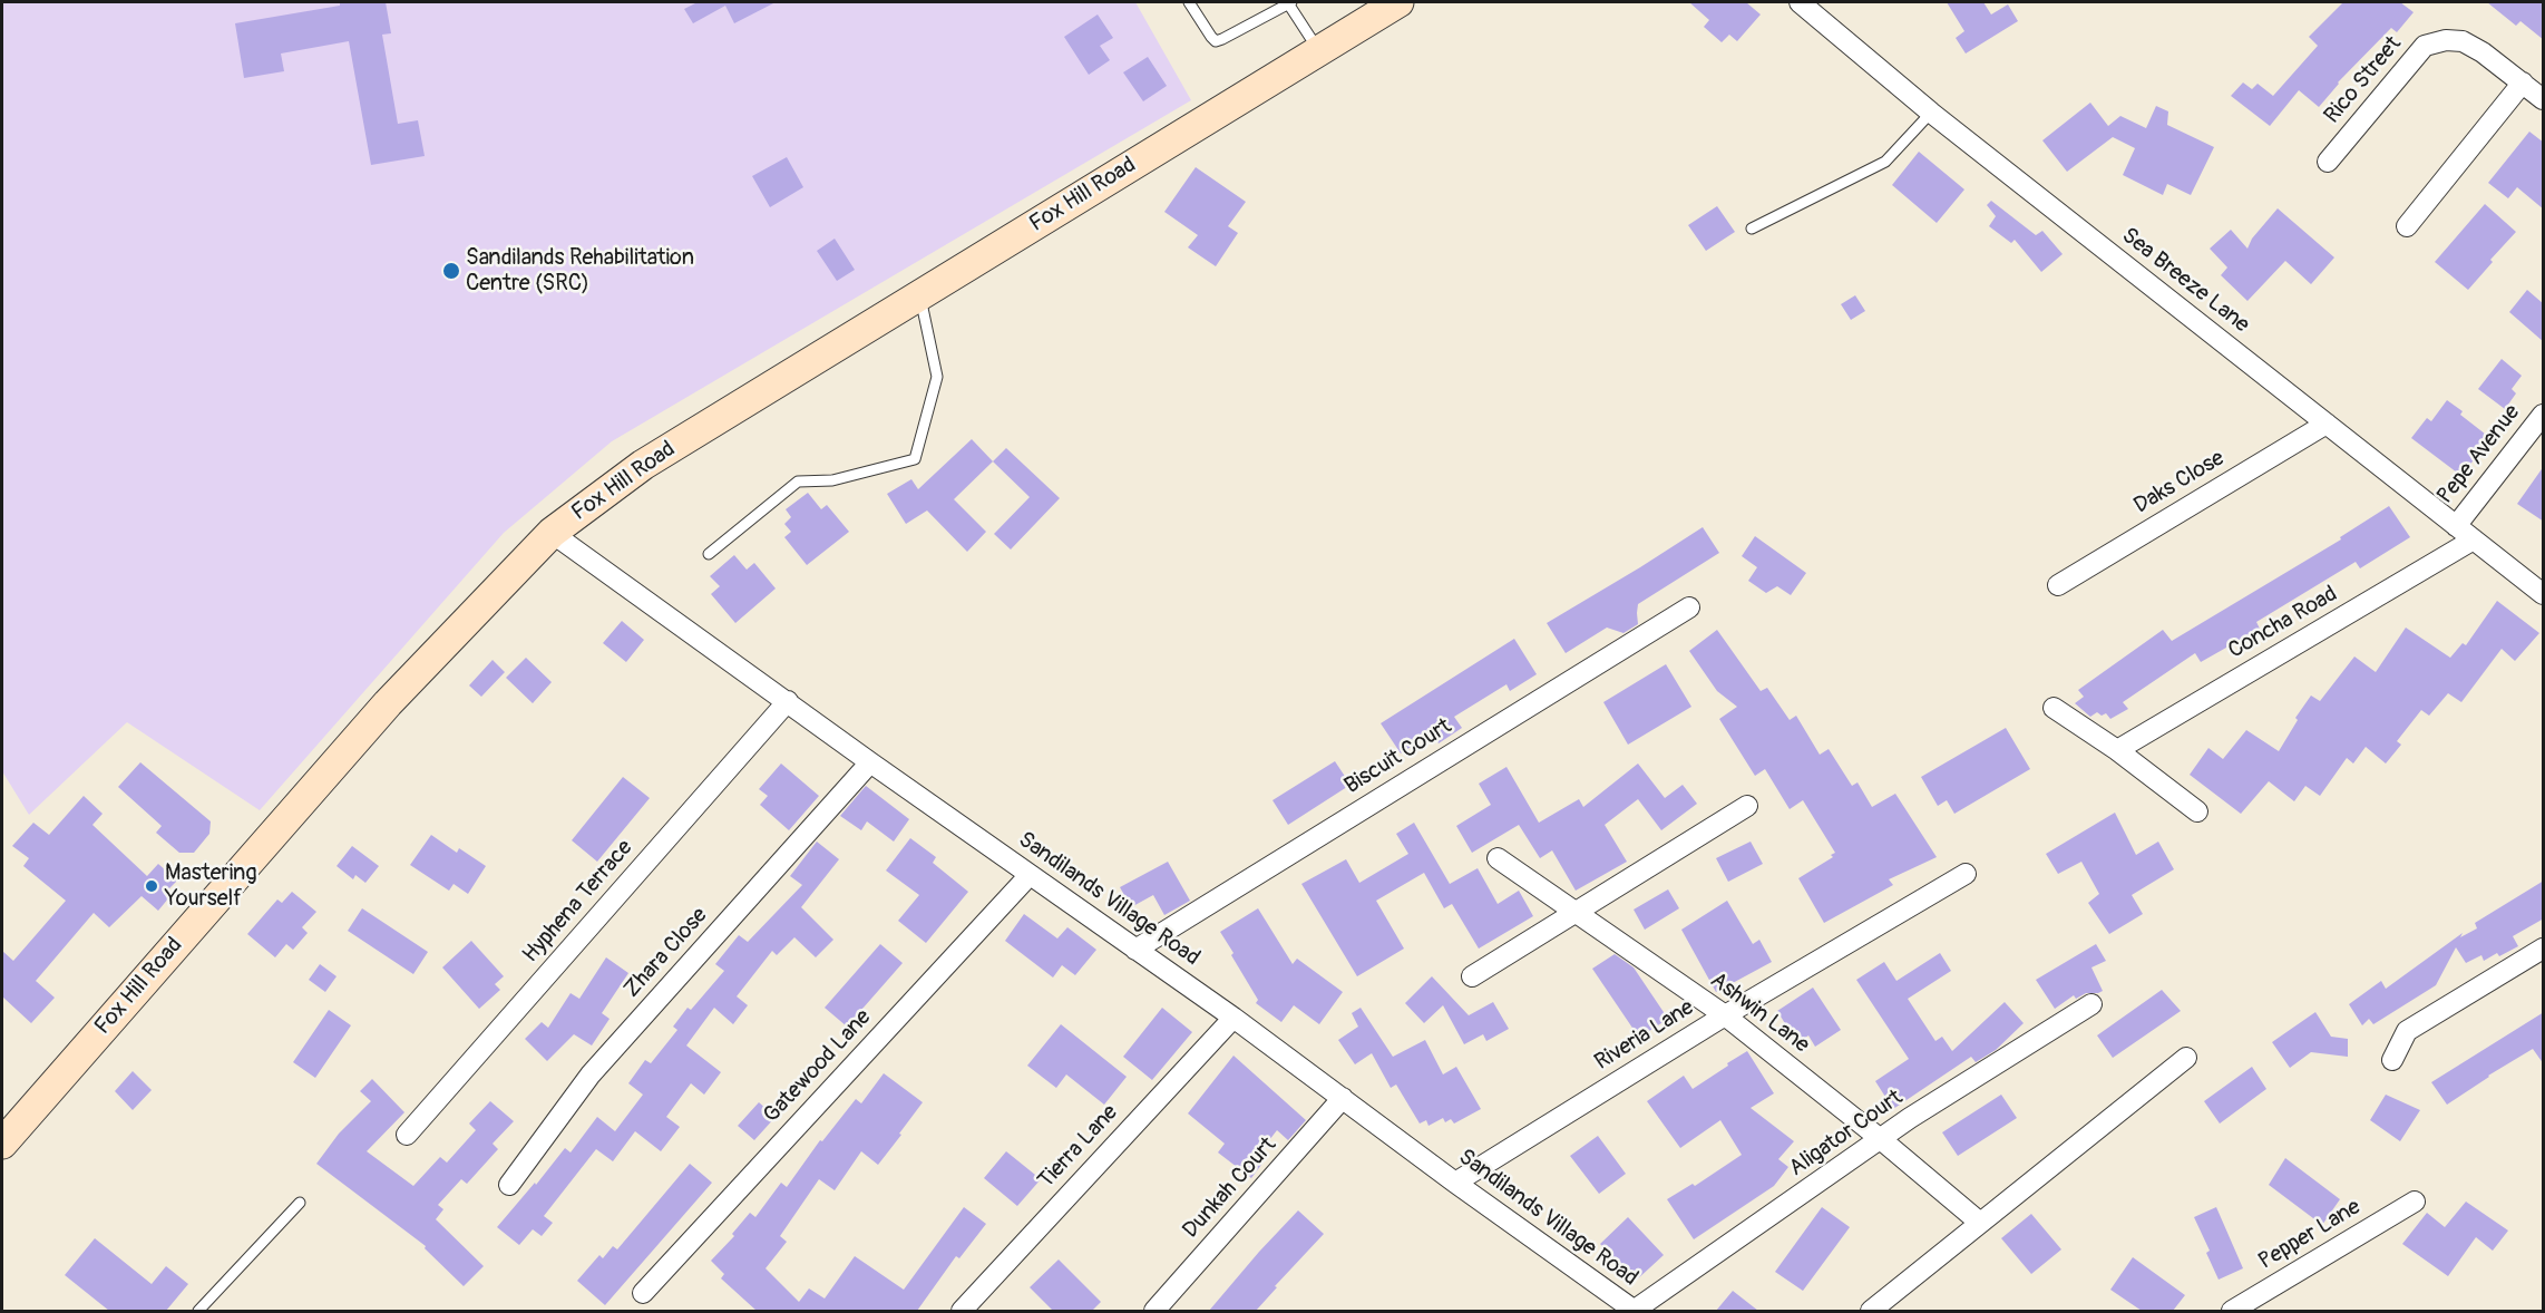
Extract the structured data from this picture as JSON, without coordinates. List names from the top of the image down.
{
  "streets": {
    "main road": ["Fox Hill Road"],
    "street": [
      "Rico Street",
      "Sea Breeze Lane",
      "Pepe Avenue",
      "Daks Close",
      "Concha Road",
      "Biscuit Court",
      "Sandilands Village Road",
      "Hyphena Terrace",
      "Zhara Close",
      "Ashwin Lane",
      "Riveria Lane",
      "Gatewood Lane",
      "Aligator Court",
      "Tierra Lane",
      "Dunkah Court",
      "Pepper Lane"
    ]
  },
  "crossings": [
    ["Fox Hill Road", "Sandilands Village Road"],
    ["Sea Breeze Lane", "Pepe Avenue"],
    ["Sea Breeze Lane", "Daks Close"],
    ["Sea Breeze Lane", "Concha Road"],
    ["Biscuit Court", "Sandilands Village Road"],
    ["Sandilands Village Road", "Hyphena Terrace"],
    ["Sandilands Village Road", "Zhara Close"],
    ["Sandilands Village Road", "Riveria Lane"],
    ["Sandilands Village Road", "Gatewood Lane"],
    ["Sandilands Village Road", "Aligator Court"],
    ["Sandilands Village Road", "Tierra Lane"],
    ["Sandilands Village Road", "Dunkah Court"],
    ["Ashwin Lane", "Riveria Lane"],
    ["Ashwin Lane", "Aligator Court"]
  ],
  "places": ["Sandilands Rehabilitation Centre (SRC)", "Mastering Yourself"]
}
